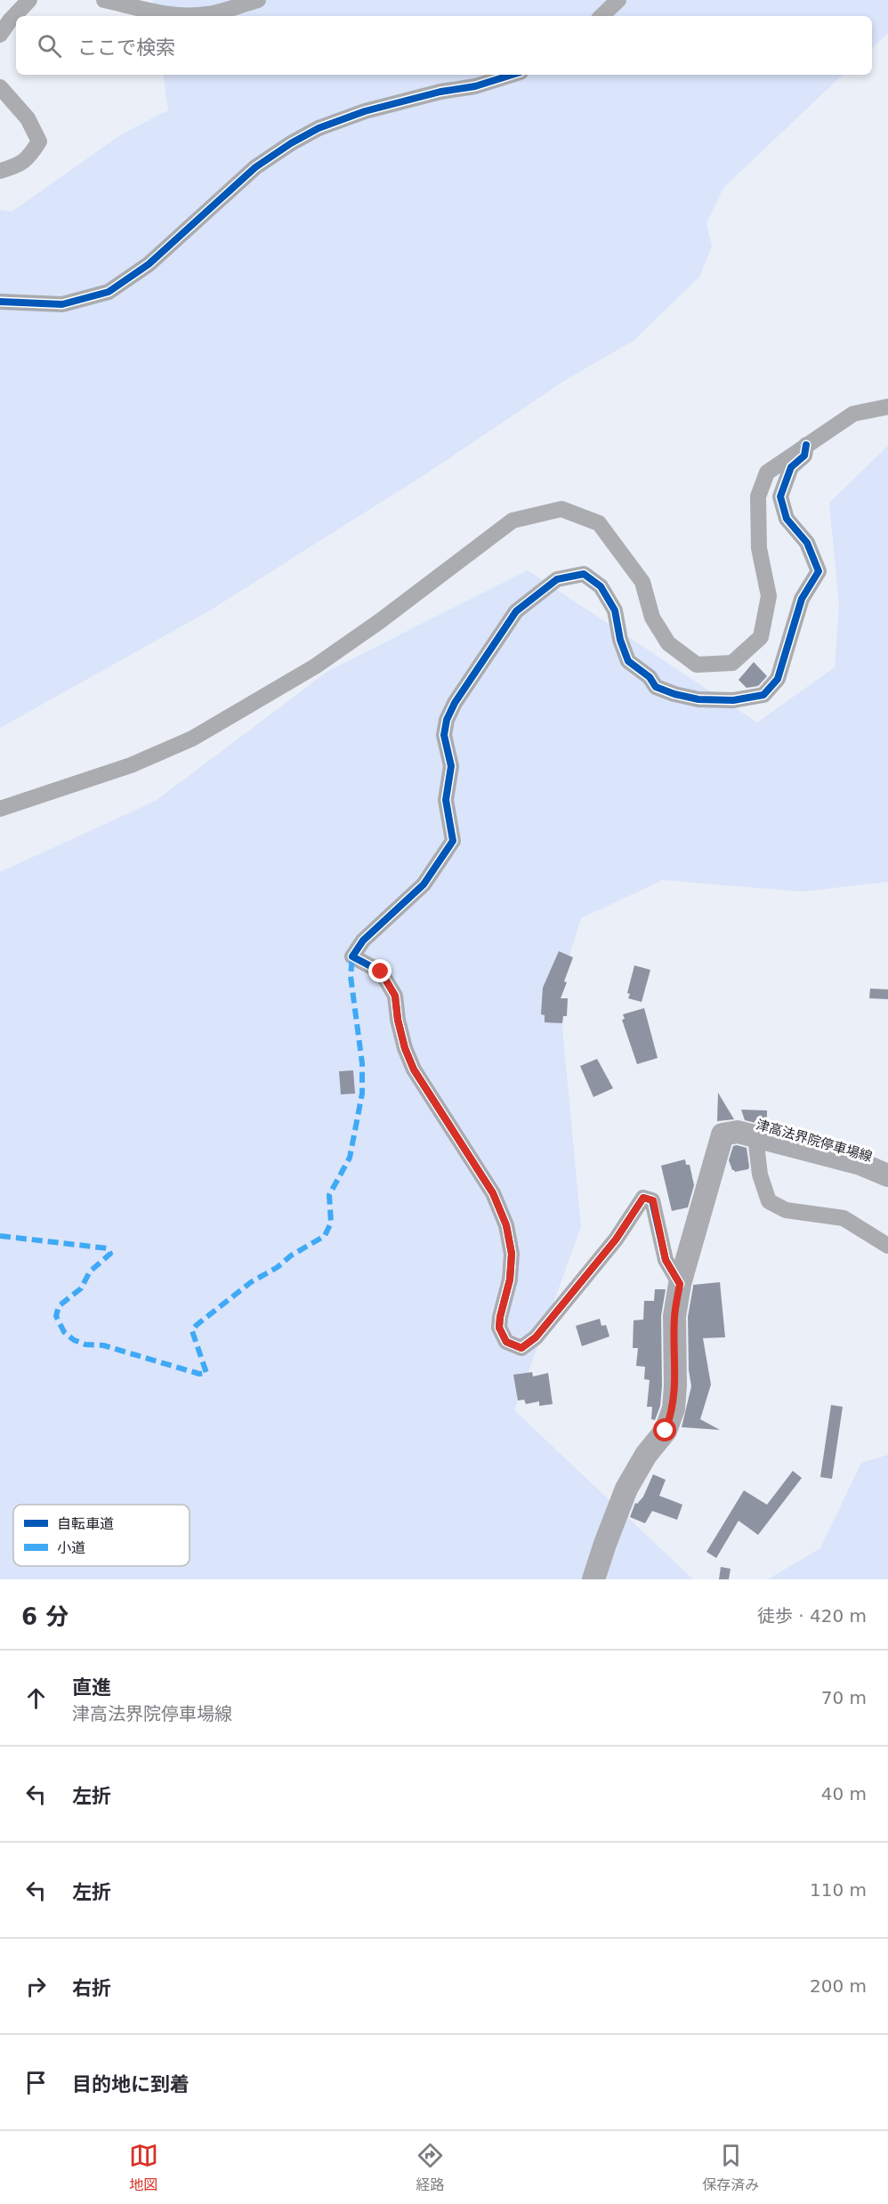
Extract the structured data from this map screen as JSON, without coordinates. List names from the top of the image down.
{
  "streets": {
    "main road": ["津高法界院停車場線"]
  },
  "legend": ["自転車道", "小道"],
  "page": {
    "search": "ここで検索",
    "heading": ["6 分", "徒歩 · 420 m"],
    "list": [
      ["直進", "津高法界院停車場線", "70 m"],
      ["左折", "40 m"],
      ["左折", "110 m"],
      ["右折", "200 m"],
      "目的地に到着"
    ],
    "nav": ["地図", "経路", "保存済み"]
  }
}
